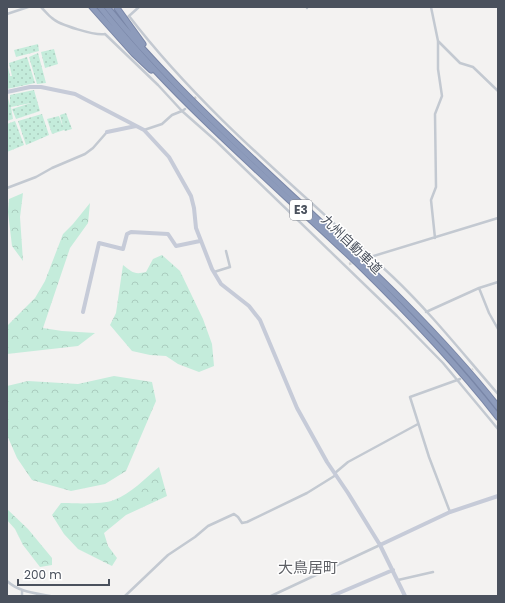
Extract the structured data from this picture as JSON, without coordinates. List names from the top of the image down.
{
  "streets": {
    "highway": ["E3", "九州自動車道"]
  },
  "districts": ["大鳥居町"],
  "scale_bar": "200 m"
}
